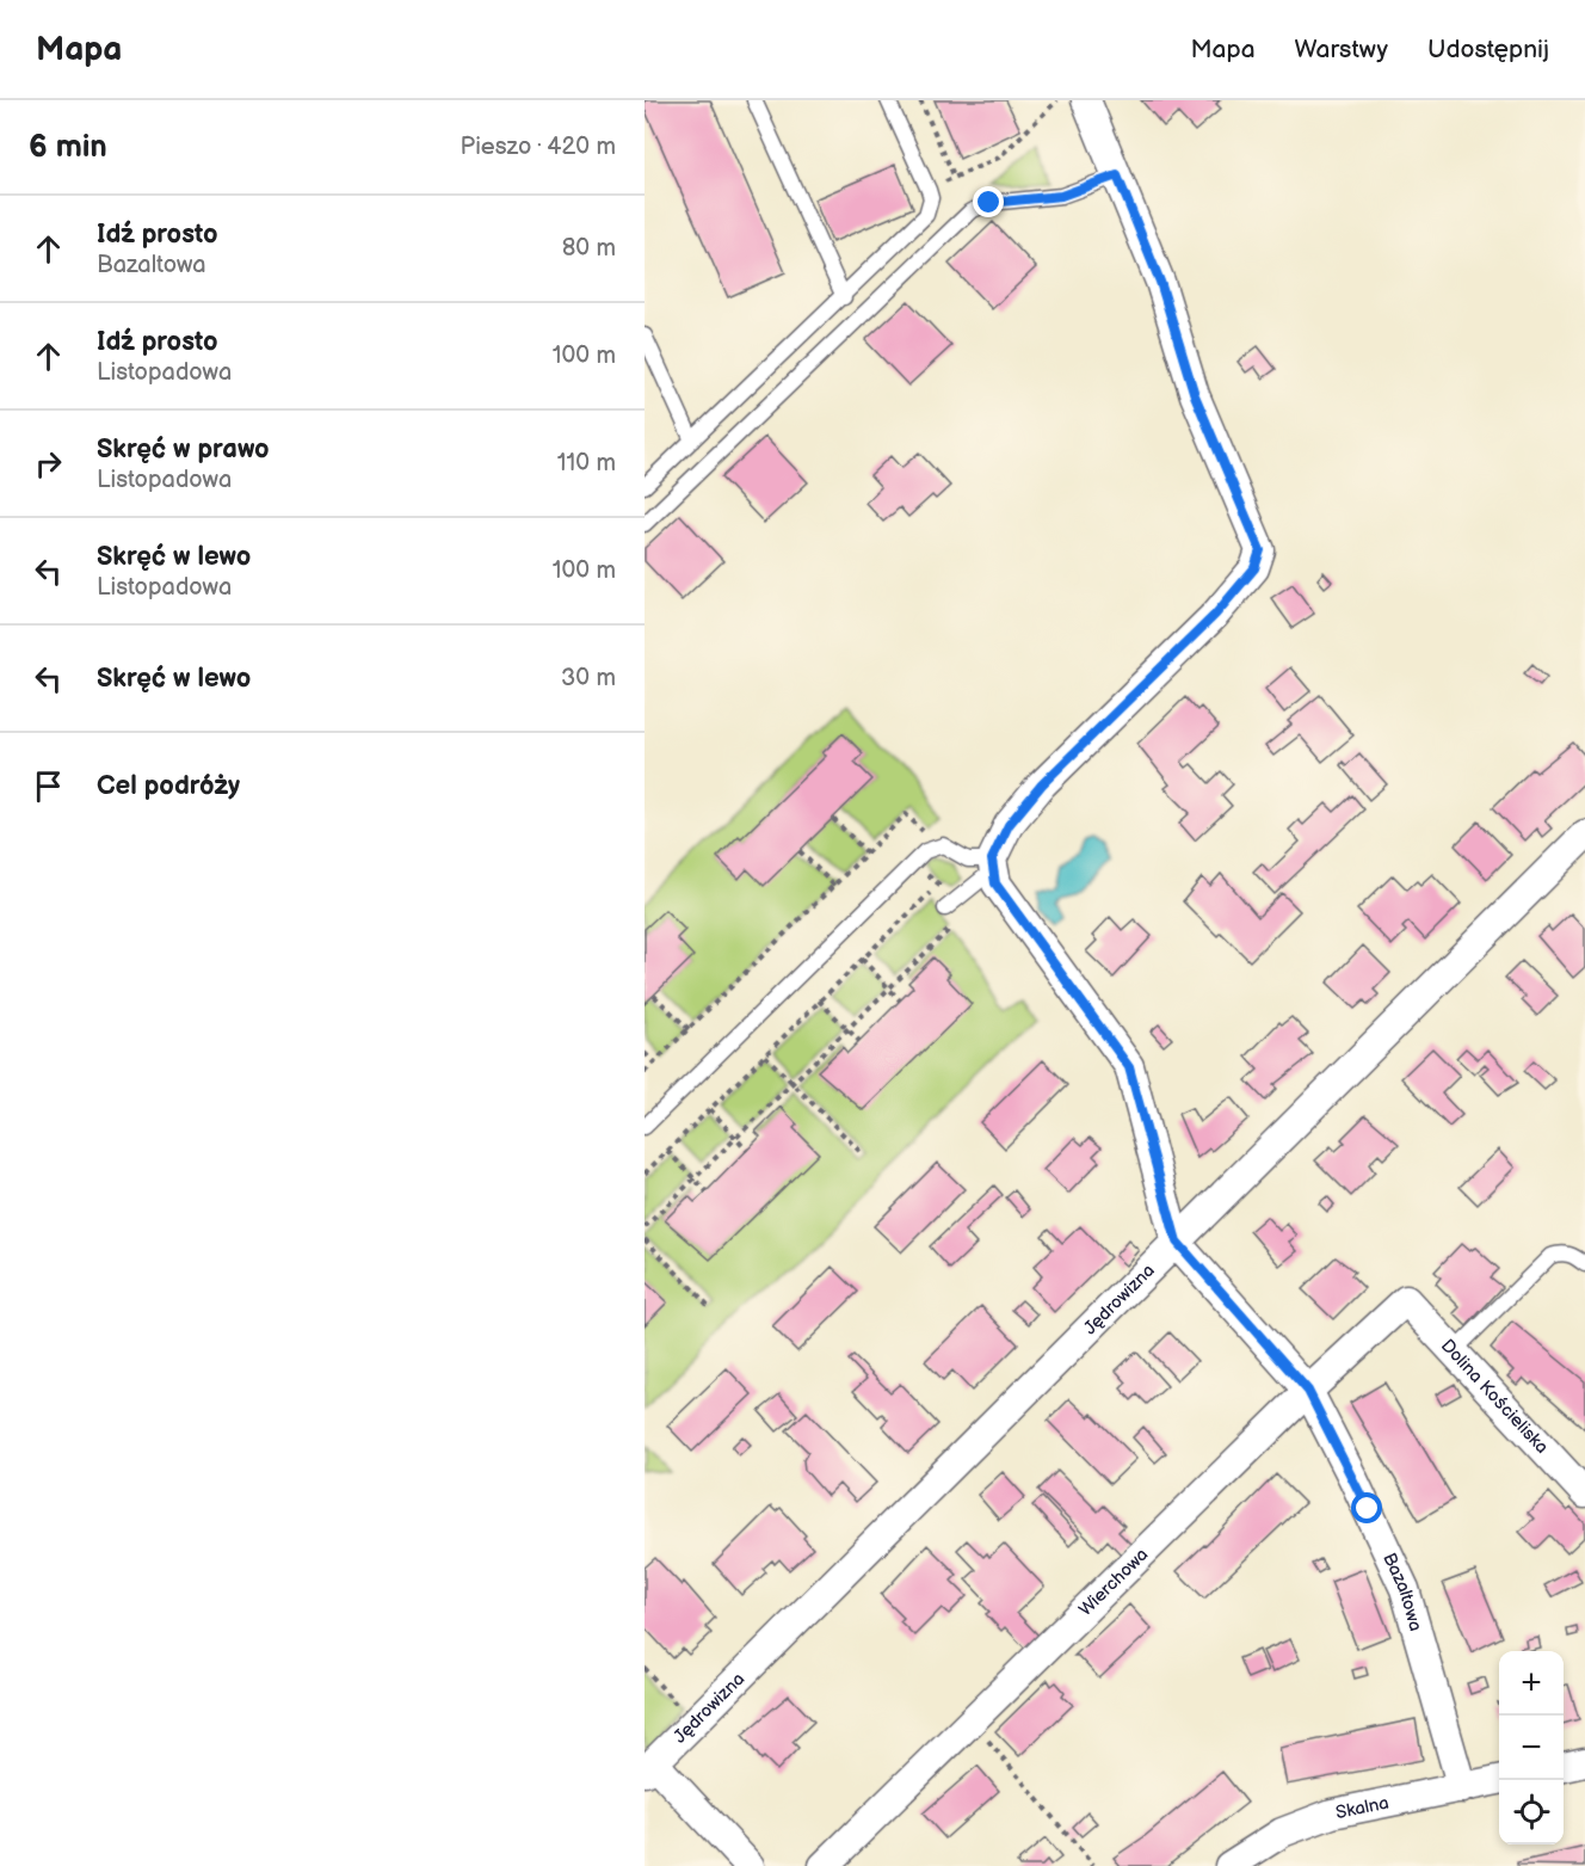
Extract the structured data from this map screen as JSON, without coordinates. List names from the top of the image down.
{
  "streets": {
    "street": [
      "Jędrowizna",
      "Dolina Kościeliska",
      "Wierchowa",
      "Bazaltowa",
      "Skalna"
    ]
  },
  "crossings": [
    ["Jędrowizna", "Bazaltowa"],
    ["Dolina Kościeliska", "Wierchowa"],
    ["Wierchowa", "Bazaltowa"],
    ["Bazaltowa", "Skalna"]
  ],
  "page": {
    "header": "Mapa",
    "nav": ["Mapa", "Warstwy", "Udostępnij"],
    "heading": ["6 min", "Pieszo · 420 m"],
    "list": [
      ["Idź prosto", "Bazaltowa", "80 m"],
      ["Idź prosto", "Listopadowa", "100 m"],
      ["Skręć w prawo", "Listopadowa", "110 m"],
      ["Skręć w lewo", "Listopadowa", "100 m"],
      ["Skręć w lewo", "30 m"],
      "Cel podróży"
    ],
    "map_buttons": ["+", "−"]
  }
}
